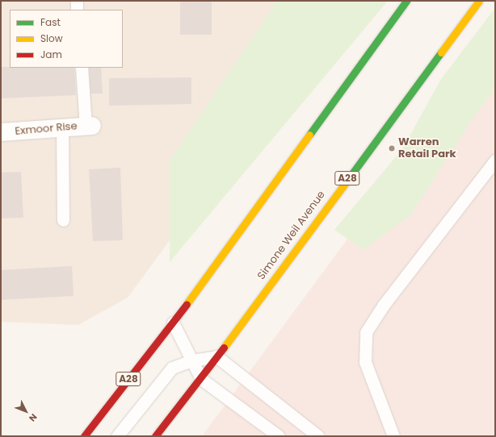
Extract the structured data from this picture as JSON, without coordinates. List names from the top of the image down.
{
  "streets": {
    "highway": ["A28", "Simone Weil Avenue"],
    "street": ["Exmoor Rise"]
  },
  "places": ["Warren Retail Park"],
  "legend": ["Fast", "Slow", "Jam"],
  "north": "bottom right"
}
